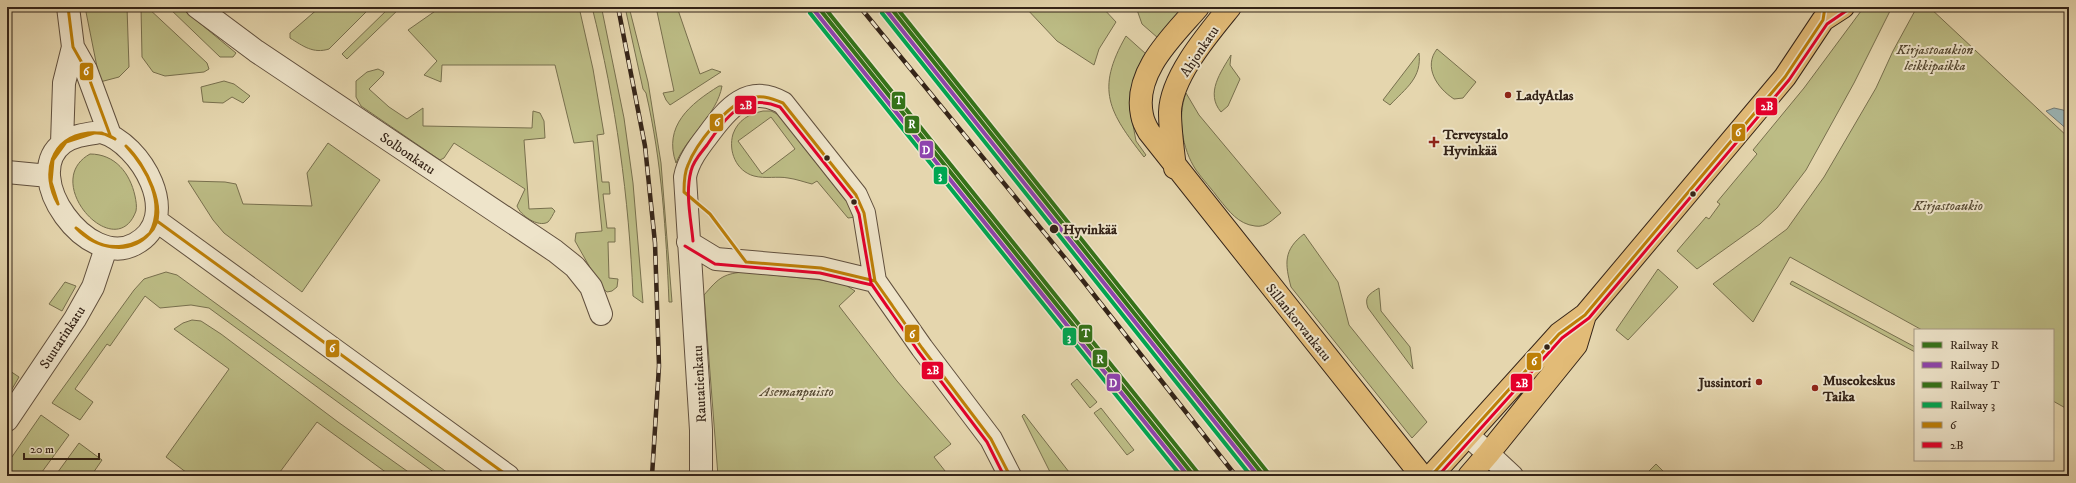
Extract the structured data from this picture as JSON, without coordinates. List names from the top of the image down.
{
  "streets": {
    "main road": ["Ahjonkatu", "Sillankorvankatu"],
    "street": ["Solbonkatu", "Suutarinkatu", "Rautatienkatu"]
  },
  "crossings": [
    ["Ahjonkatu", "Sillankorvankatu"]
  ],
  "parks": ["Kirjastoaukion leikkipaikka", "Kirjastoaukio", "Asemanpuisto"],
  "places": {
    "other": [
      "LadyAtlas",
      "Hyvinkää",
      "Jussintori",
      "Museokeskus Taika"
    ],
    "health": ["Terveystalo Hyvinkää"]
  },
  "lines": [
    "rail line R",
    "rail line T",
    "transit line 6",
    "rail line D",
    "transit line 2B",
    "rail line 3"
  ],
  "legend": [
    "Railway R",
    "Railway D",
    "Railway T",
    "Railway 3",
    "6",
    "2B"
  ],
  "scale_bar": "20 m"
}
